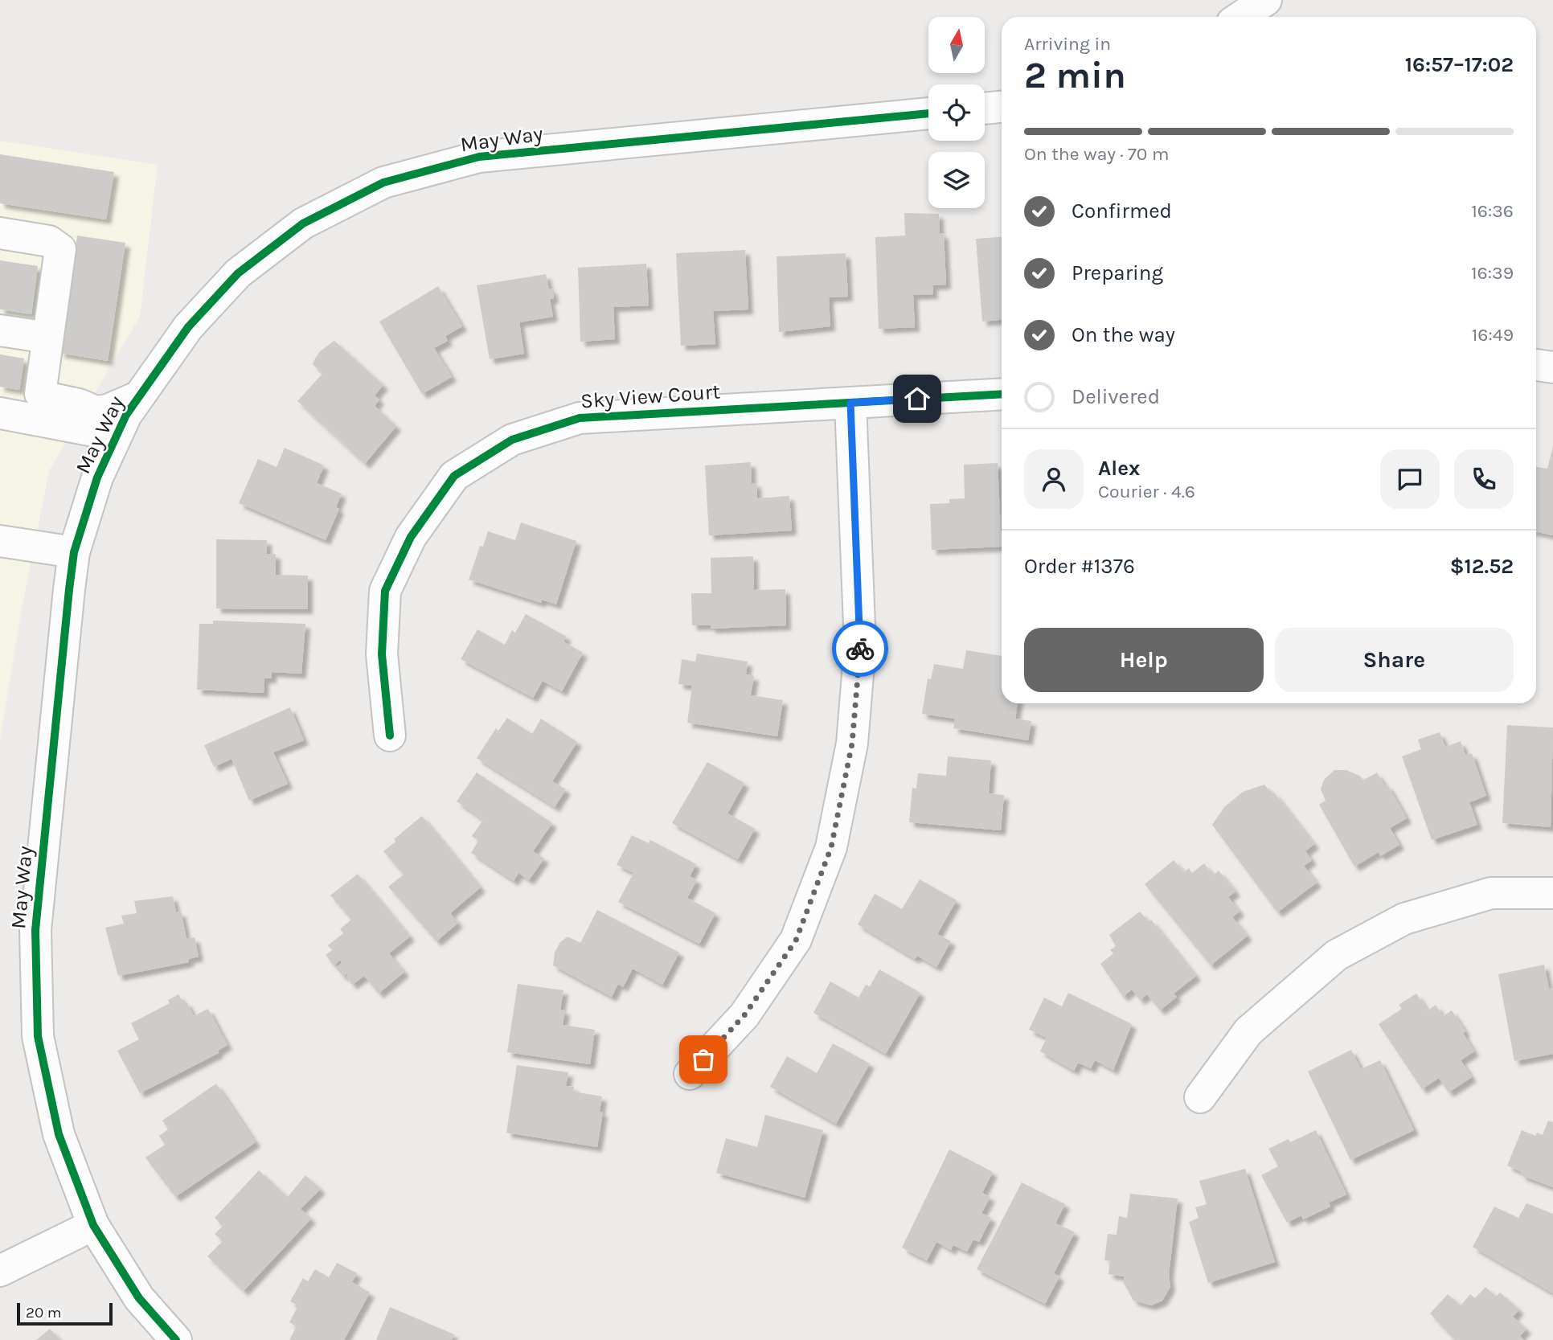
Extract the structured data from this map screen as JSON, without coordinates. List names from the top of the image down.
{
  "streets": {
    "street": ["May Way", "Sky View Court"]
  },
  "scale_bar": "20 m",
  "north": "top",
  "page": {
    "heading": ["2 min", "Arriving in", "16:57–17:02"],
    "panel": [
      "Alex",
      "Courier · 4.6",
      "Order #1376",
      "$12.52"
    ],
    "bar": "On the way · 70 m",
    "list": [
      ["Confirmed", "16:36"],
      ["Preparing", "16:39"],
      ["On the way", "16:49"],
      "Delivered"
    ],
    "buttons": ["Help", "Share"],
    "scale": "20 m"
  }
}
